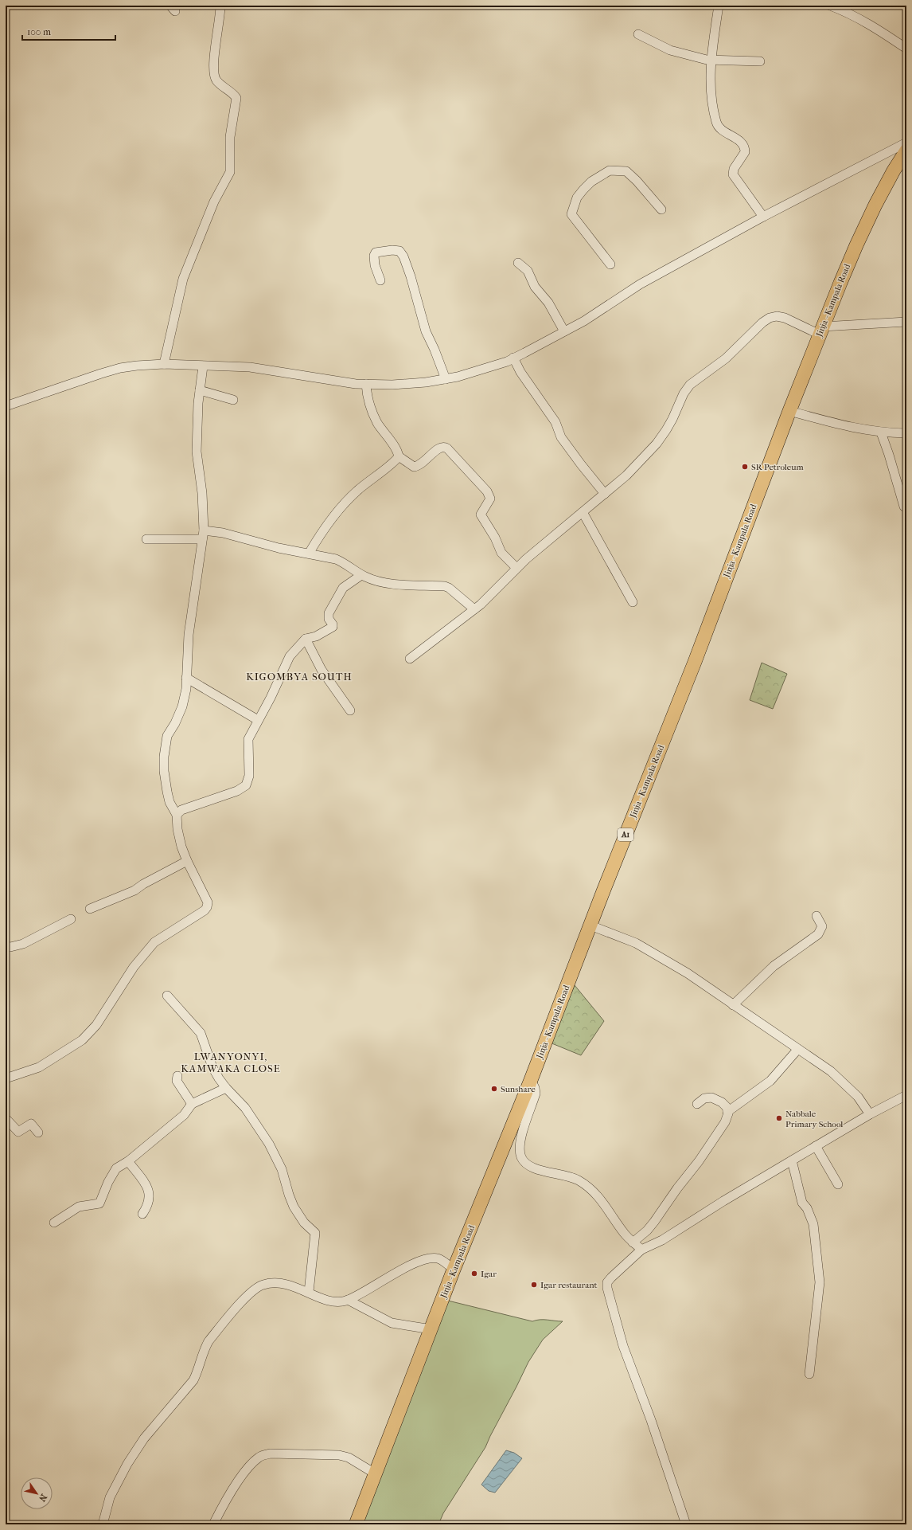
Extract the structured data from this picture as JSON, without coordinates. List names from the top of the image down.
{
  "streets": {
    "highway": ["Jinja - Kampala Road", "A1"]
  },
  "districts": ["KIGOMBYA SOUTH", "LWANYONYI, KAMWAKA CLOSE"],
  "places": [
    "SR Petroleum",
    "Sunshare",
    "Nabbale Primary School",
    "Igar",
    "Igar restaurant"
  ],
  "scale_bar": "100 m",
  "north": "bottom right"
}
